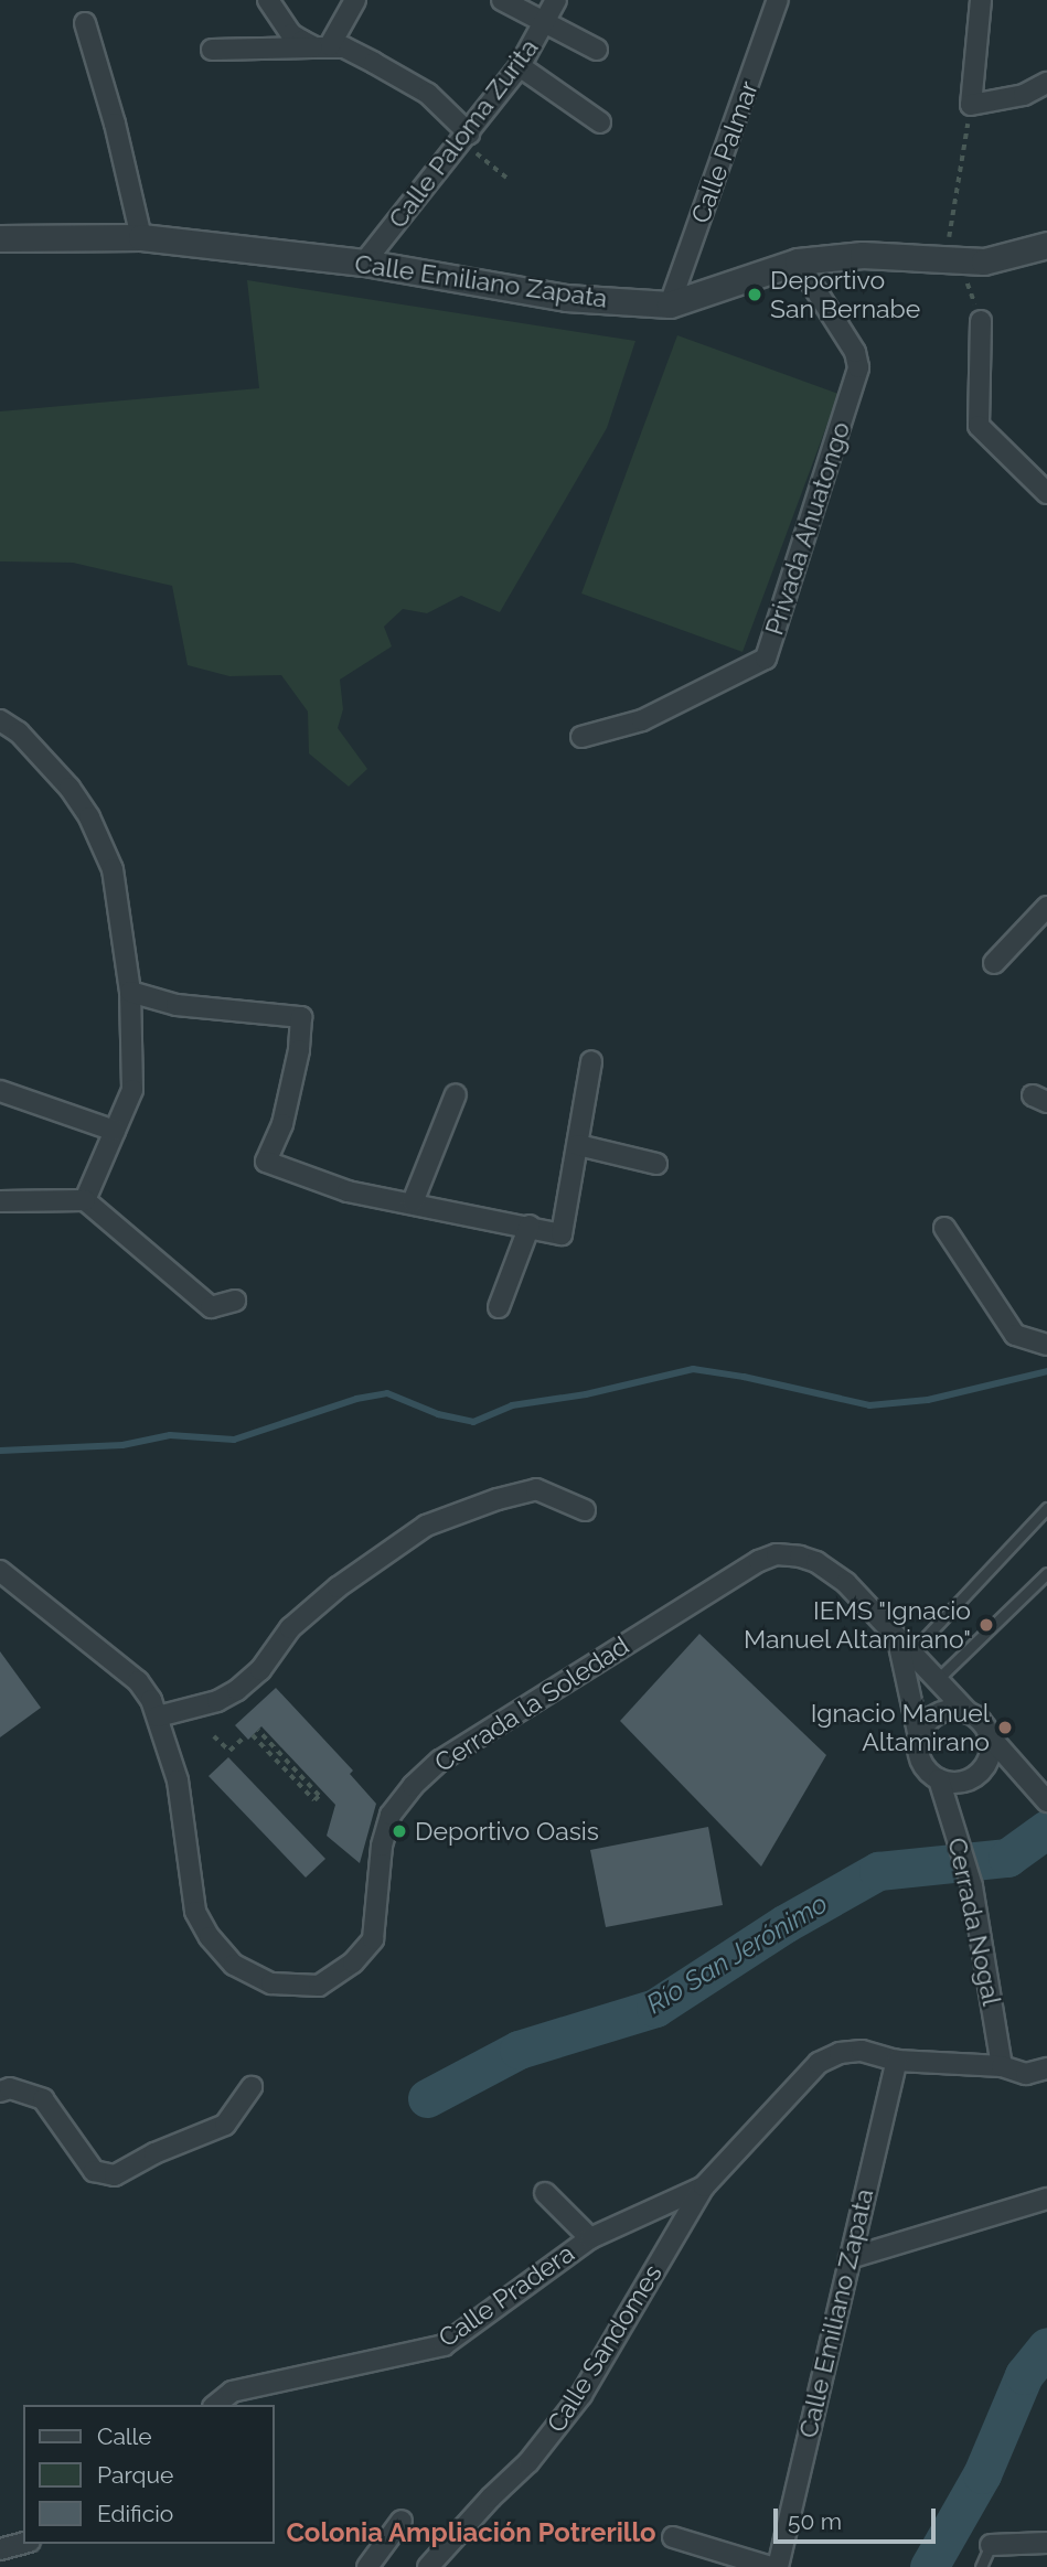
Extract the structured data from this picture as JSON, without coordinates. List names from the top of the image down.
{
  "streets": {
    "street": [
      "Calle Paloma Zurita",
      "Calle Palmar",
      "Calle Emiliano Zapata",
      "Privada Ahuatongo",
      "Cerrada la Soledad",
      "Cerrada Nogal",
      "Calle Pradera",
      "Calle Sandomes"
    ]
  },
  "crossings": [
    ["Calle Paloma Zurita", "Calle Emiliano Zapata"],
    ["Calle Palmar", "Calle Emiliano Zapata"],
    ["Calle Emiliano Zapata", "Privada Ahuatongo"],
    ["Cerrada la Soledad", "Cerrada Nogal"],
    ["Calle Pradera", "Calle Sandomes"]
  ],
  "districts": ["Colonia Ampliación Potrerillo"],
  "water": ["Río San Jerónimo"],
  "places": [
    "Deportivo San Bernabe",
    "IEMS \"Ignacio Manuel Altamirano\"",
    "Ignacio Manuel Altamirano",
    "Deportivo Oasis"
  ],
  "legend": ["Calle", "Parque", "Edificio"],
  "scale_bar": "50 m"
}
